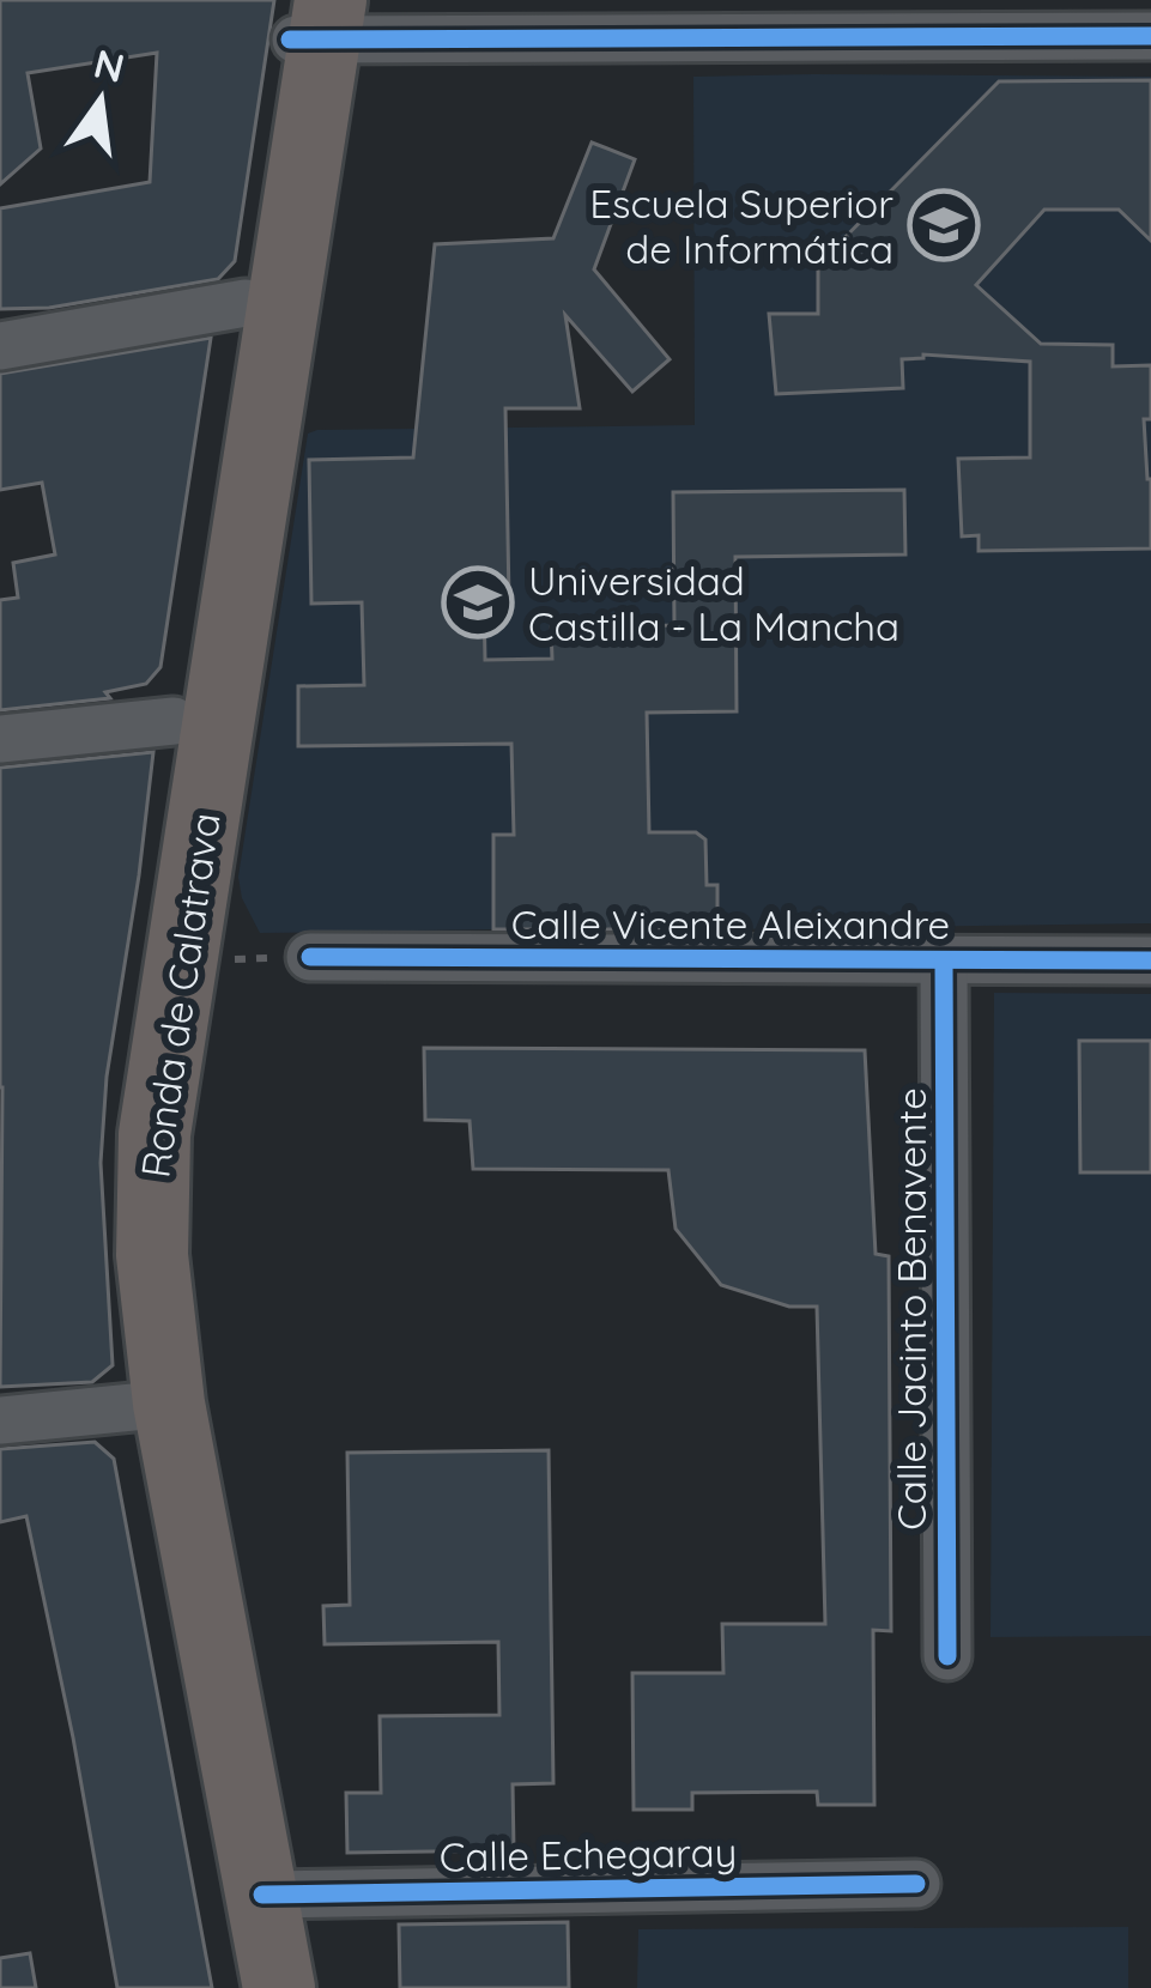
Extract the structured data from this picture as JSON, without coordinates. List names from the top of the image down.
{
  "streets": {
    "highway": ["Ronda de Calatrava"],
    "street": ["Calle Vicente Aleixandre", "Calle Jacinto Benavente", "Calle Echegaray"]
  },
  "crossings": [
    ["Calle Vicente Aleixandre", "Calle Jacinto Benavente"],
    ["Ronda de Calatrava", "Calle Echegaray"]
  ],
  "places": {
    "school or university": ["Escuela Superior de Informática", "Universidad Castilla - La Mancha"]
  },
  "north": "top"
}
